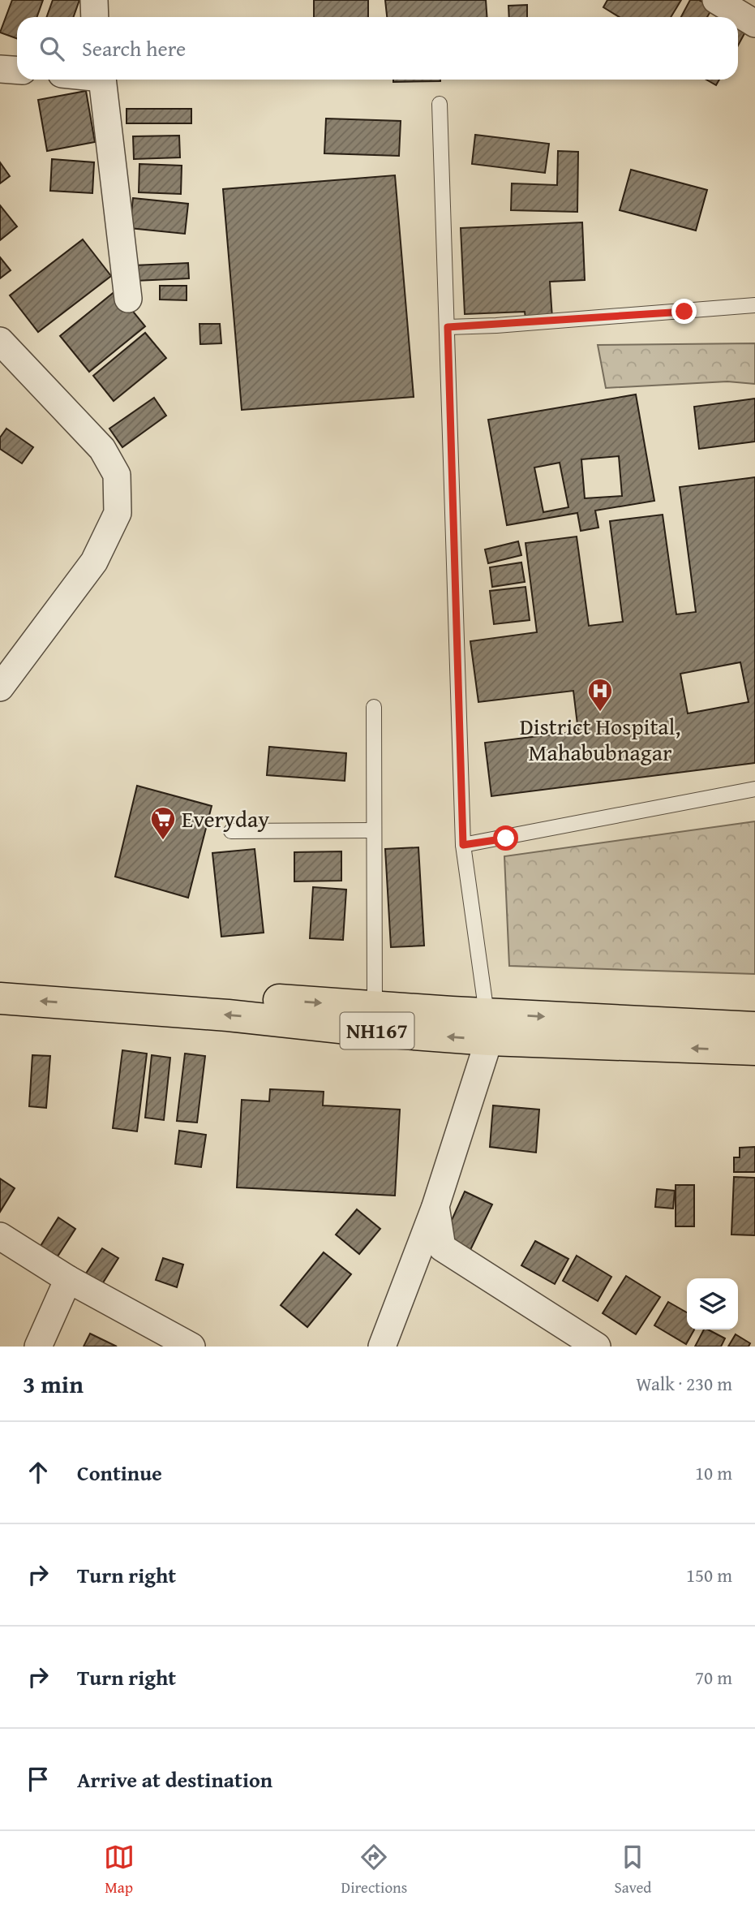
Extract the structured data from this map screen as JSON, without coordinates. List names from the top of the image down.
{
  "streets": {
    "highway": ["NH167"]
  },
  "places": {
    "hospital": ["District Hospital, Mahabubnagar"],
    "supermarket": ["Everyday"]
  },
  "page": {
    "search": "Search here",
    "heading": ["3 min", "Walk · 230 m"],
    "list": [
      ["Continue", "10 m"],
      ["Turn right", "150 m"],
      ["Turn right", "70 m"],
      "Arrive at destination"
    ],
    "nav": ["Map", "Directions", "Saved"]
  }
}
